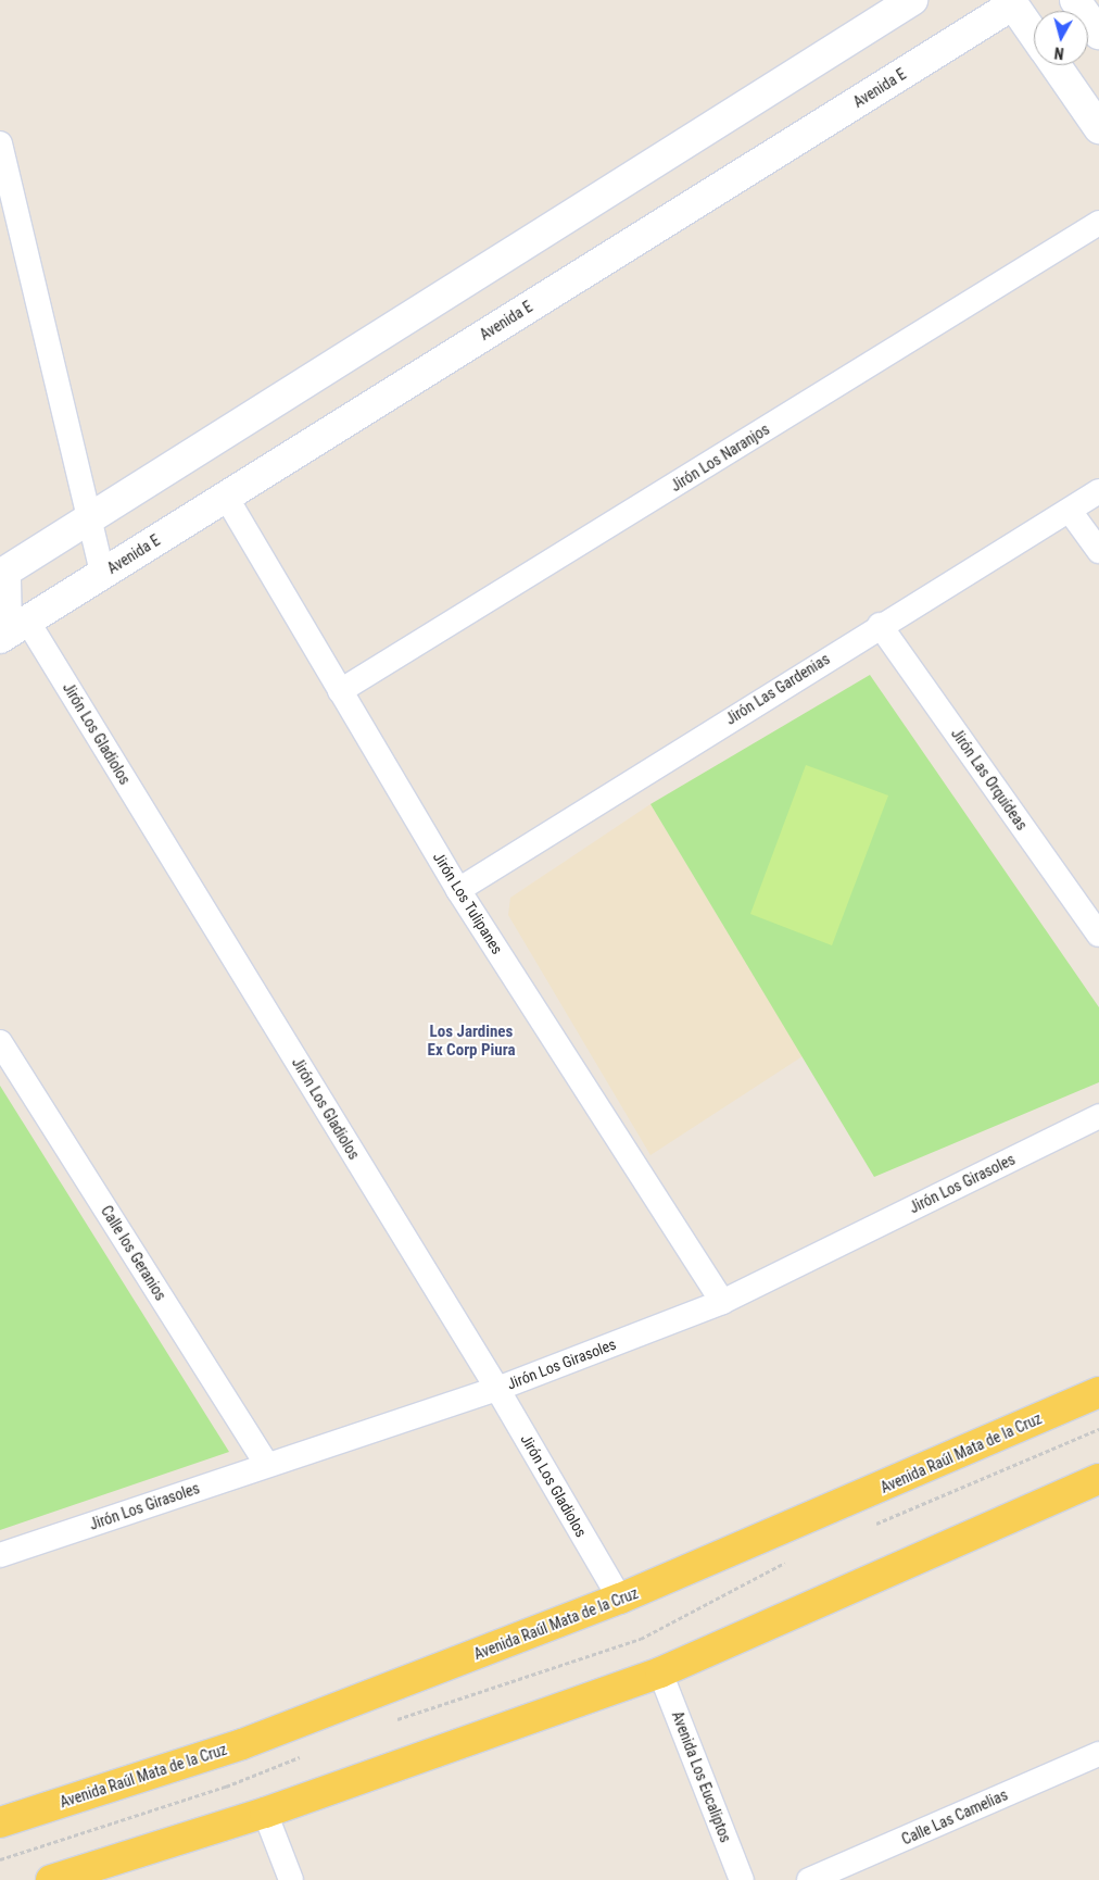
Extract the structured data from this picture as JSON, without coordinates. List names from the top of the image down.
{
  "streets": {
    "main road": ["Avenida Raúl Mata de la Cruz"],
    "street": [
      "Avenida E",
      "Jirón Los Naranjos",
      "Jirón Las Gardenias",
      "Jirón Los Gladiolos",
      "Jirón Las Orquídeas",
      "Jirón Los Tulipanes",
      "Jirón Los Girasoles",
      "Calle los Geranios",
      "Avenida Los Eucaliptos",
      "Calle Las Camelias"
    ]
  },
  "crossings": [
    ["Avenida E", "Jirón Los Gladiolos"],
    ["Avenida E", "Jirón Los Tulipanes"],
    ["Jirón Los Naranjos", "Jirón Los Tulipanes"],
    ["Jirón Las Gardenias", "Jirón Las Orquídeas"],
    ["Jirón Las Gardenias", "Jirón Los Tulipanes"],
    ["Jirón Los Gladiolos", "Jirón Los Girasoles"],
    ["Jirón Los Gladiolos", "Avenida Raúl Mata de la Cruz"],
    ["Jirón Los Tulipanes", "Jirón Los Girasoles"],
    ["Jirón Los Girasoles", "Calle los Geranios"]
  ],
  "districts": ["Los Jardines Ex Corp Piura"],
  "north": "bottom"
}
